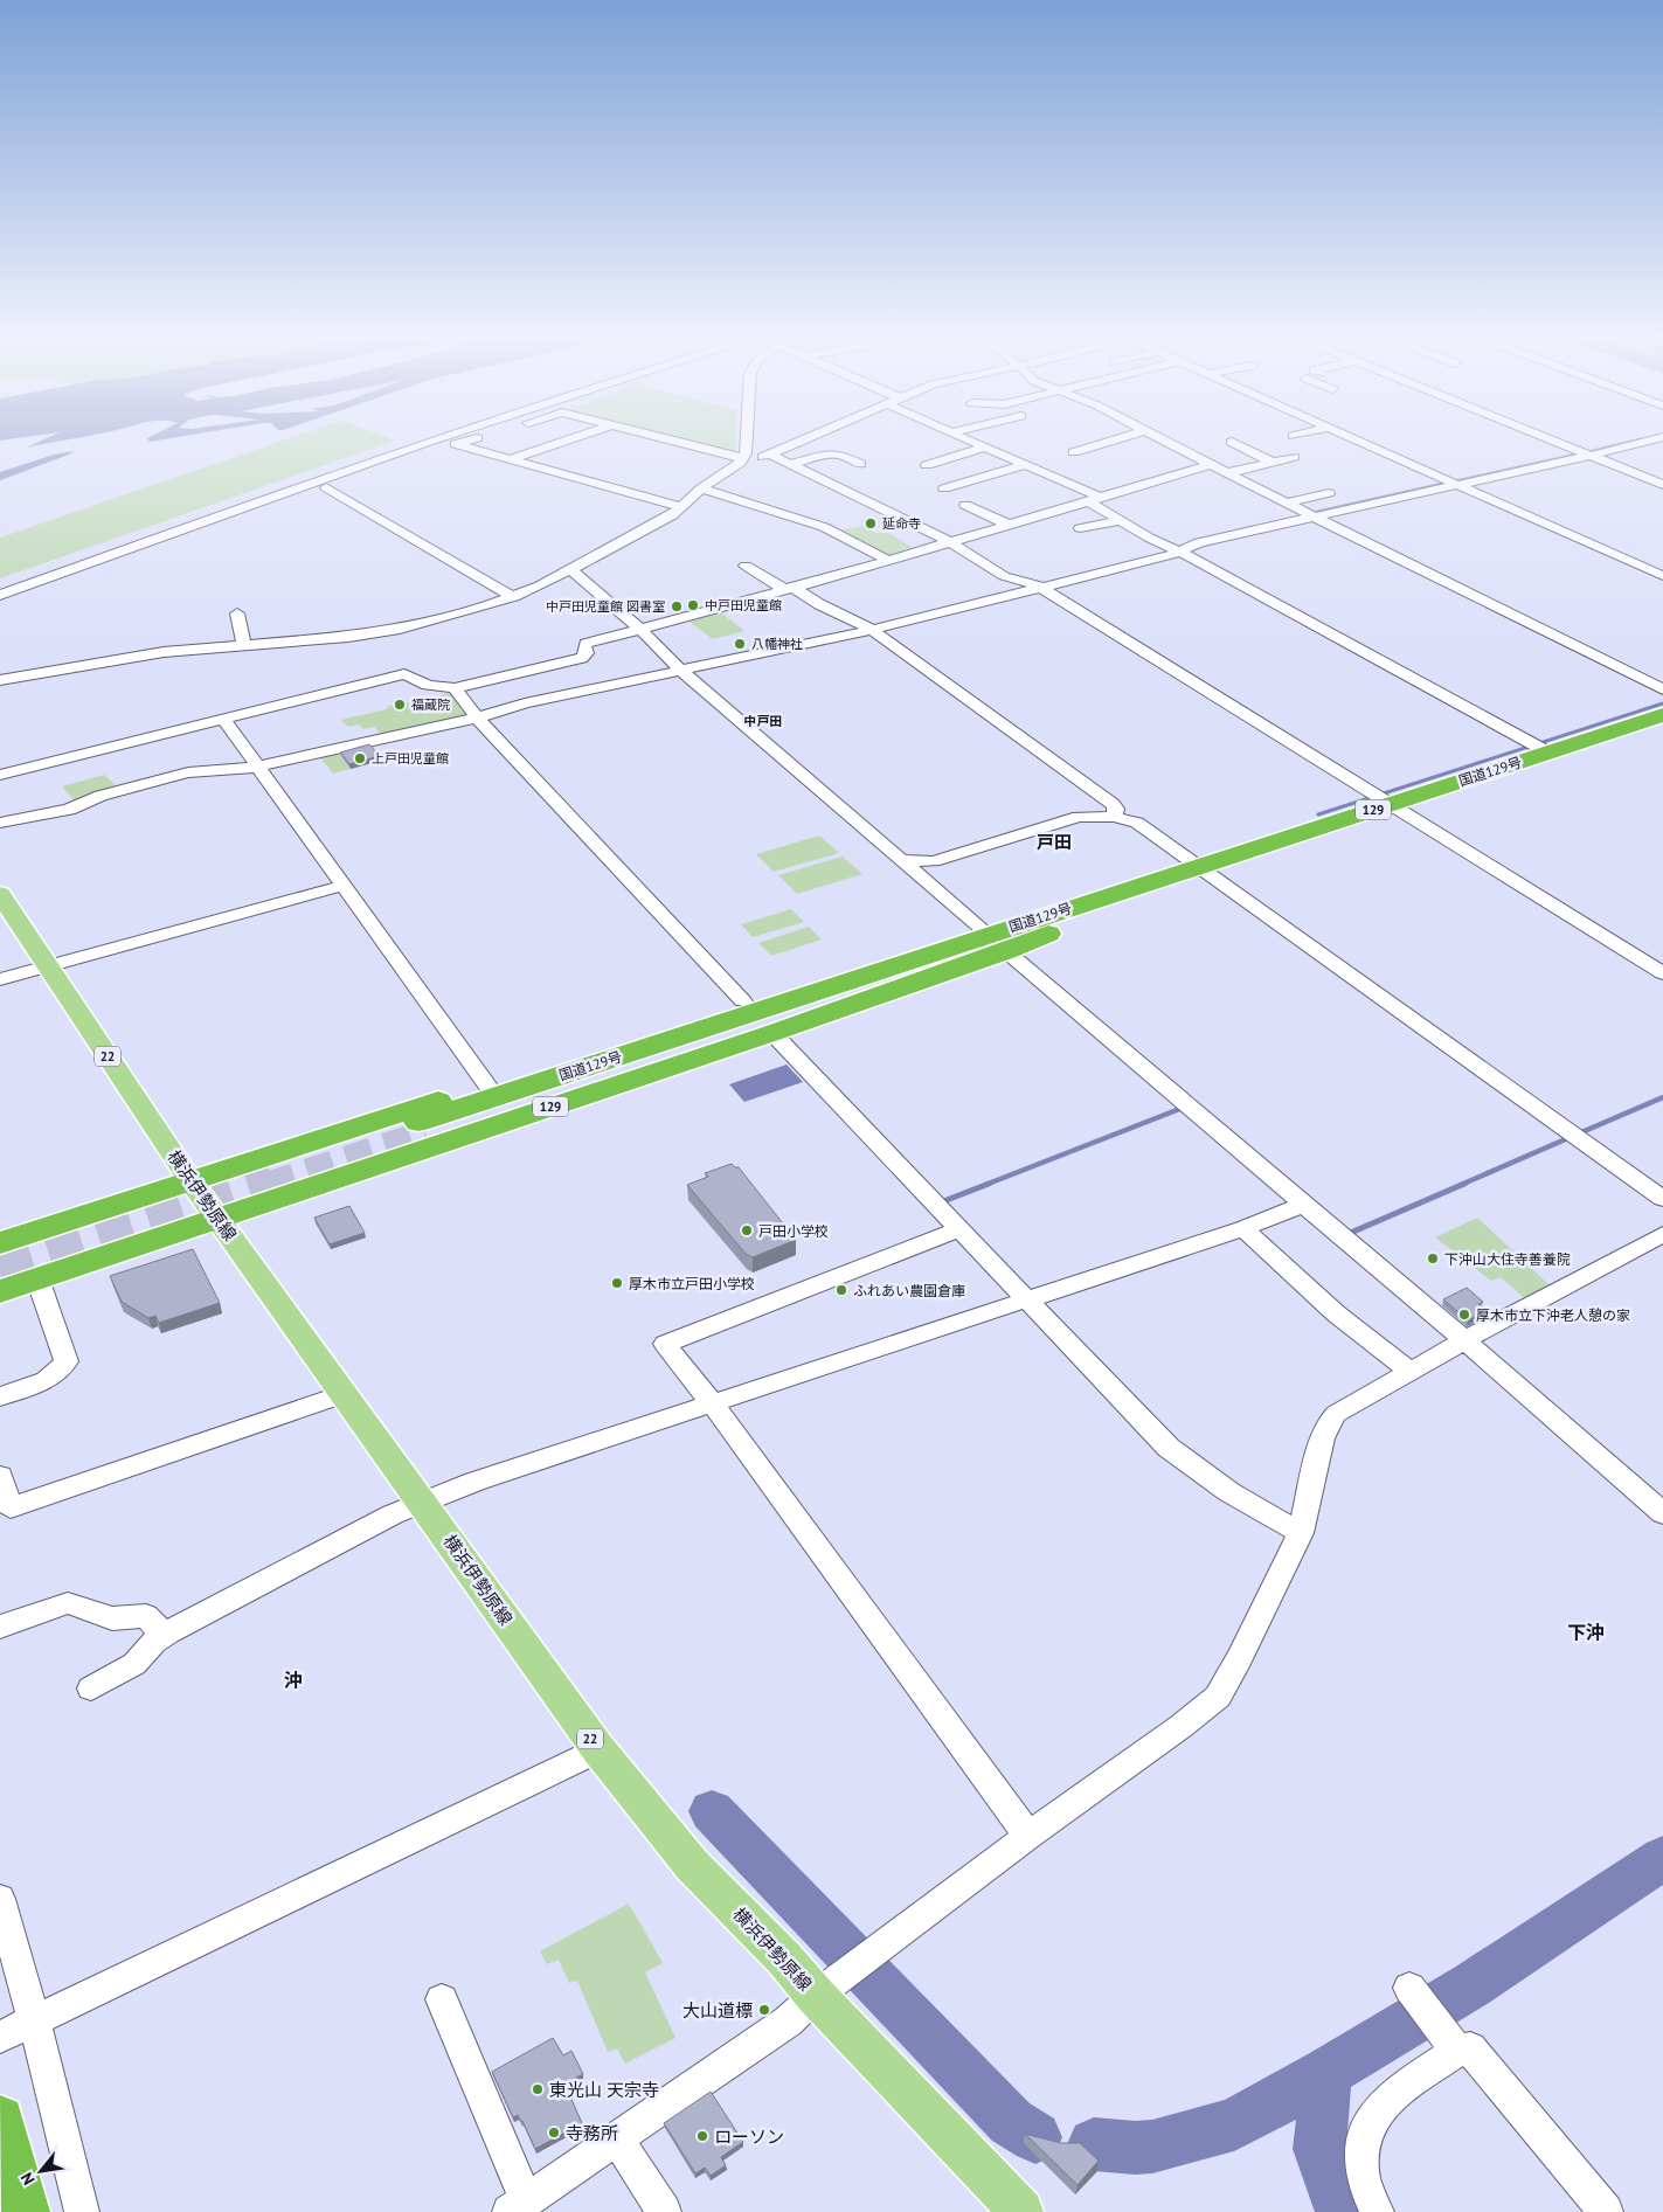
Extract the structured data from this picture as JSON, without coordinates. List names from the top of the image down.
{
  "streets": {
    "highway": ["国道129号", "129"],
    "main road": ["22", "横浜伊勢原線"]
  },
  "crossings": [
    ["国道129号", "129"],
    ["129", "横浜伊勢原線"]
  ],
  "districts": [
    "中戸田",
    "戸田",
    "下沖",
    "沖"
  ],
  "places": [
    "延命寺",
    "中戸田児童館",
    "中戸田児童館 図書室",
    "八幡神社",
    "福蔵院",
    "上戸田児童館",
    "戸田小学校",
    "下沖山大住寺善養院",
    "厚木市立戸田小学校",
    "ふれあい農園倉庫",
    "厚木市立下沖老人憩の家",
    "大山道標",
    "東光山 天宗寺",
    "寺務所",
    "ローソン"
  ],
  "north": "bottom left"
}
